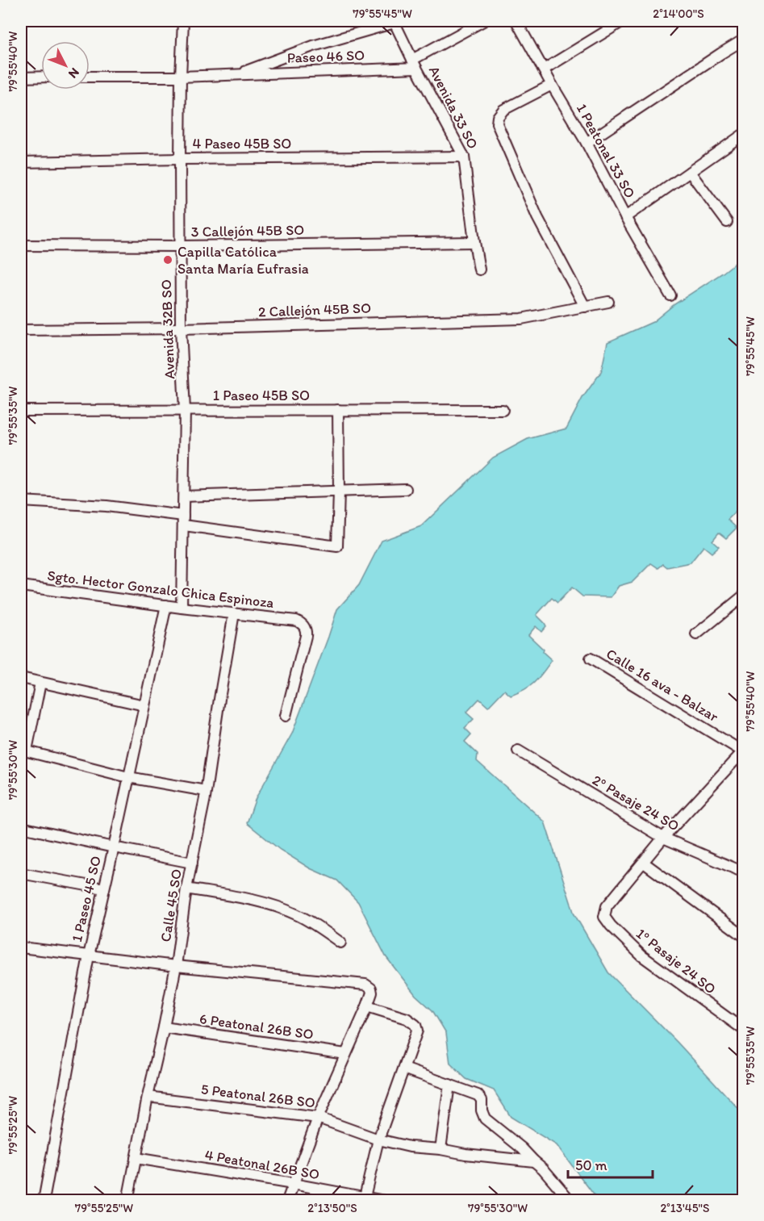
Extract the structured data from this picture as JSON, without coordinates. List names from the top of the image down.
{
  "streets": {
    "street": [
      "Paseo 46 SO",
      "Avenida 33 SO",
      "4 Paseo 45B SO",
      "1 Peatonal 33 SO",
      "3 Callejón 45B SO",
      "2 Callejón 45B SO",
      "Avenida 32B SO",
      "1 Paseo 45B SO",
      "Sgto. Hector Gonzalo Chica Espinoza",
      "Calle 16 ava - Balzar",
      "2º Pasaje 24 SO",
      "1 Paseo 45 SO",
      "Calle 45 SO",
      "1º Pasaje 24 SO",
      "6 Peatonal 26B SO",
      "5 Peatonal 26B SO",
      "4 Peatonal 26B SO"
    ]
  },
  "crossings": [
    ["Paseo 46 SO", "Avenida 33 SO"],
    ["Paseo 46 SO", "Avenida 32B SO"],
    ["Avenida 33 SO", "4 Paseo 45B SO"],
    ["Avenida 33 SO", "3 Callejón 45B SO"],
    ["4 Paseo 45B SO", "Avenida 32B SO"],
    ["3 Callejón 45B SO", "Avenida 32B SO"],
    ["2 Callejón 45B SO", "Avenida 32B SO"],
    ["Avenida 32B SO", "1 Paseo 45B SO"],
    ["Avenida 32B SO", "Sgto. Hector Gonzalo Chica Espinoza"],
    ["Sgto. Hector Gonzalo Chica Espinoza", "1 Paseo 45 SO"],
    ["Sgto. Hector Gonzalo Chica Espinoza", "Calle 45 SO"],
    ["Calle 45 SO", "6 Peatonal 26B SO"],
    ["Calle 45 SO", "5 Peatonal 26B SO"],
    ["Calle 45 SO", "4 Peatonal 26B SO"]
  ],
  "places": ["Capilla Católica Santa María Eufrasia"],
  "scale_bar": "50 m",
  "north": "bottom right",
  "coordinates": [
    "79°55'45\"W",
    "2°14'00\"S",
    "79°55'40\"W",
    "79°55'35\"W",
    "79°55'30\"W",
    "79°55'25\"W",
    "2°13'50\"S",
    "2°13'45\"S"
  ]
}
